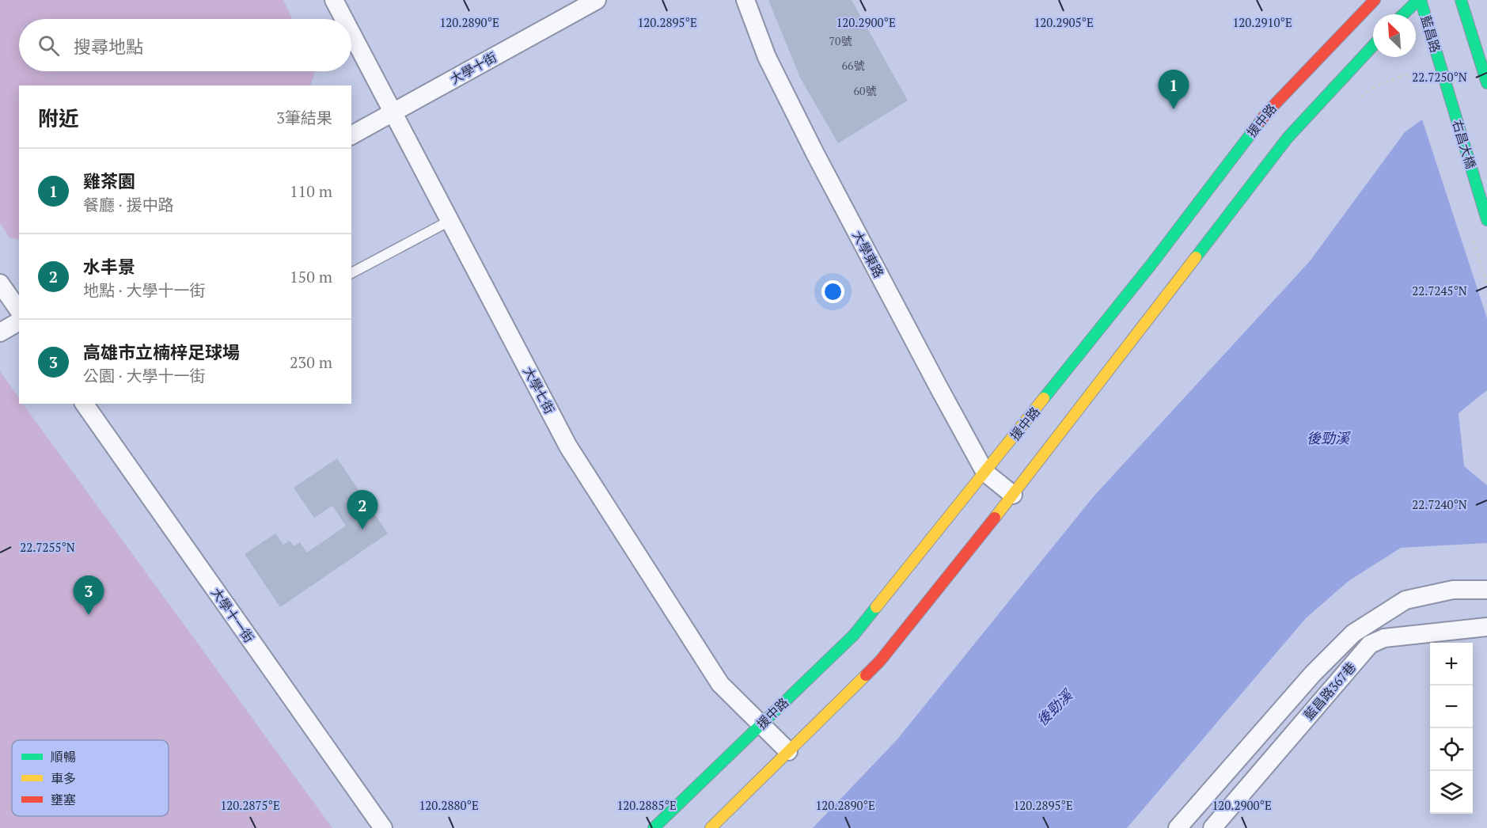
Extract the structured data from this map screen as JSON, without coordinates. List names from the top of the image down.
{
  "streets": {
    "street": [
      "藍昌路",
      "大學十街",
      "援中路",
      "右昌大橋",
      "大學東路",
      "大學七街",
      "大學十一街",
      "藍昌路367巷"
    ]
  },
  "crossings": [
    ["藍昌路", "右昌大橋"],
    ["大學十街", "大學七街"],
    ["援中路", "大學東路"],
    ["援中路", "大學七街"]
  ],
  "water": ["後勁溪"],
  "house_numbers": ["70號", "66號", "60號"],
  "legend": ["順暢", "車多", "壅塞"],
  "north": "top left",
  "page": {
    "search": "搜尋地點",
    "pins": ["1", "2", "3"],
    "heading": ["附近", "3筆結果"],
    "list": [
      {
        "mark": "1",
        "name": "雞茶園",
        "note": "餐廳 · 援中路",
        "value": "110 m"
      },
      {
        "mark": "2",
        "name": "水丰景",
        "note": "地點 · 大學十一街",
        "value": "150 m"
      },
      {
        "mark": "3",
        "name": "高雄市立楠梓足球場",
        "note": "公園 · 大學十一街",
        "value": "230 m"
      }
    ],
    "map_buttons": ["+", "−"]
  },
  "coordinates": [
    "120.2910°E",
    "120.2890°E",
    "120.2895°E",
    "120.2900°E",
    "120.2905°E",
    "22.7250°N",
    "22.7245°N",
    "22.7240°N",
    "22.7255°N",
    "120.2875°E",
    "120.2880°E",
    "120.2885°E"
  ]
}
